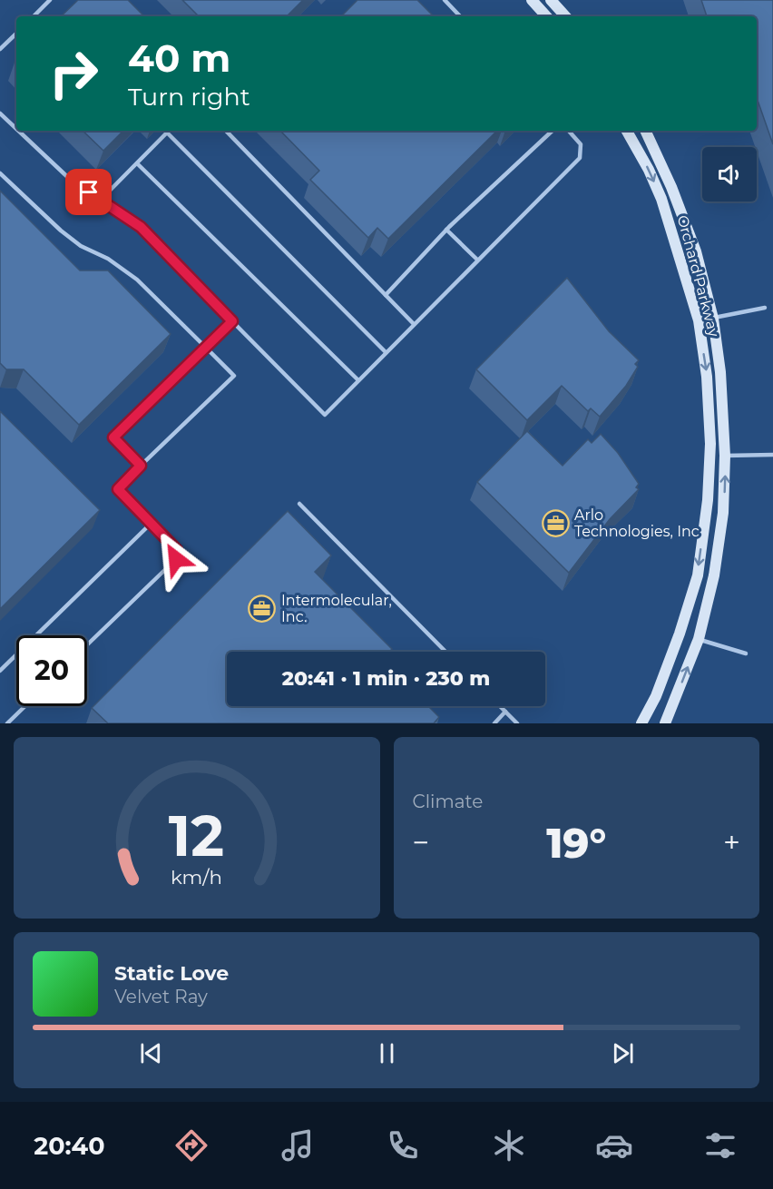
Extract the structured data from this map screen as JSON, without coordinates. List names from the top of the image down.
{
  "streets": {
    "main road": ["Orchard Parkway"]
  },
  "places": {
    "office": ["Arlo Technologies, Inc", "Intermolecular, Inc."]
  },
  "page": {
    "turn": ["40 m", "Turn right"],
    "limit": "20",
    "trip": "20:41 · 1 min · 230 m",
    "tile": "Climate",
    "heat": ["−", "19°", "+"],
    "song": ["Static Love", "Velvet Ray"],
    "tabs": "20:40",
    "gauge": ["12", "km/h"]
  }
}
